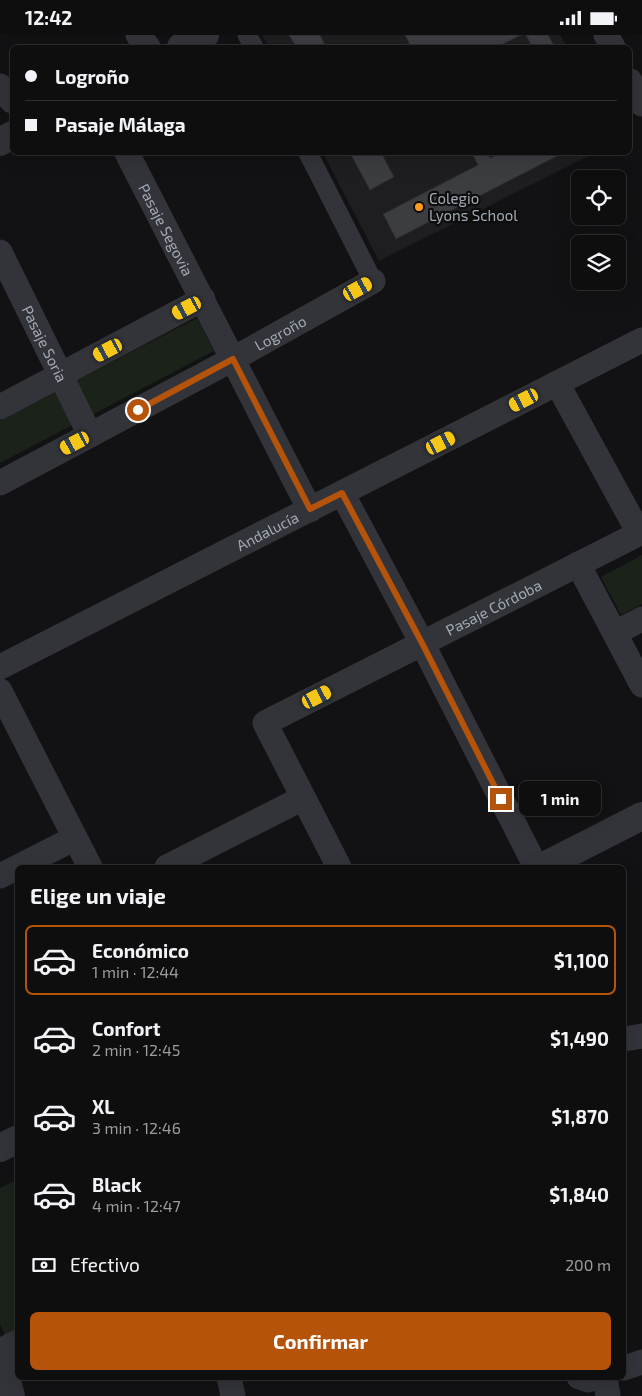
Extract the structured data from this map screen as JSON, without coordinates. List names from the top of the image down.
{
  "streets": {
    "street": [
      "Pasaje Segovia",
      "Logroño",
      "Pasaje Soria",
      "Andalucía",
      "Pasaje Córdoba"
    ]
  },
  "crossings": [
    ["Pasaje Segovia", "Logroño"],
    ["Pasaje Segovia", "Andalucía"],
    ["Logroño", "Pasaje Soria"]
  ],
  "places": ["Colegio Lyons School"],
  "page": {
    "status": "12:42",
    "banner": ["Logroño", "Pasaje Málaga"],
    "bubble": "1 min",
    "heading": "Elige un viaje",
    "list": [
      {
        "name": "Económico",
        "note": "1 min · 12:44",
        "value": "$1,100"
      },
      {
        "name": "Confort",
        "note": "2 min · 12:45",
        "value": "$1,490"
      },
      {
        "name": "XL",
        "note": "3 min · 12:46",
        "value": "$1,870"
      },
      {
        "name": "Black",
        "note": "4 min · 12:47",
        "value": "$1,840"
      }
    ],
    "pay": ["Efectivo", "200 m"],
    "buttons": "Confirmar"
  }
}
